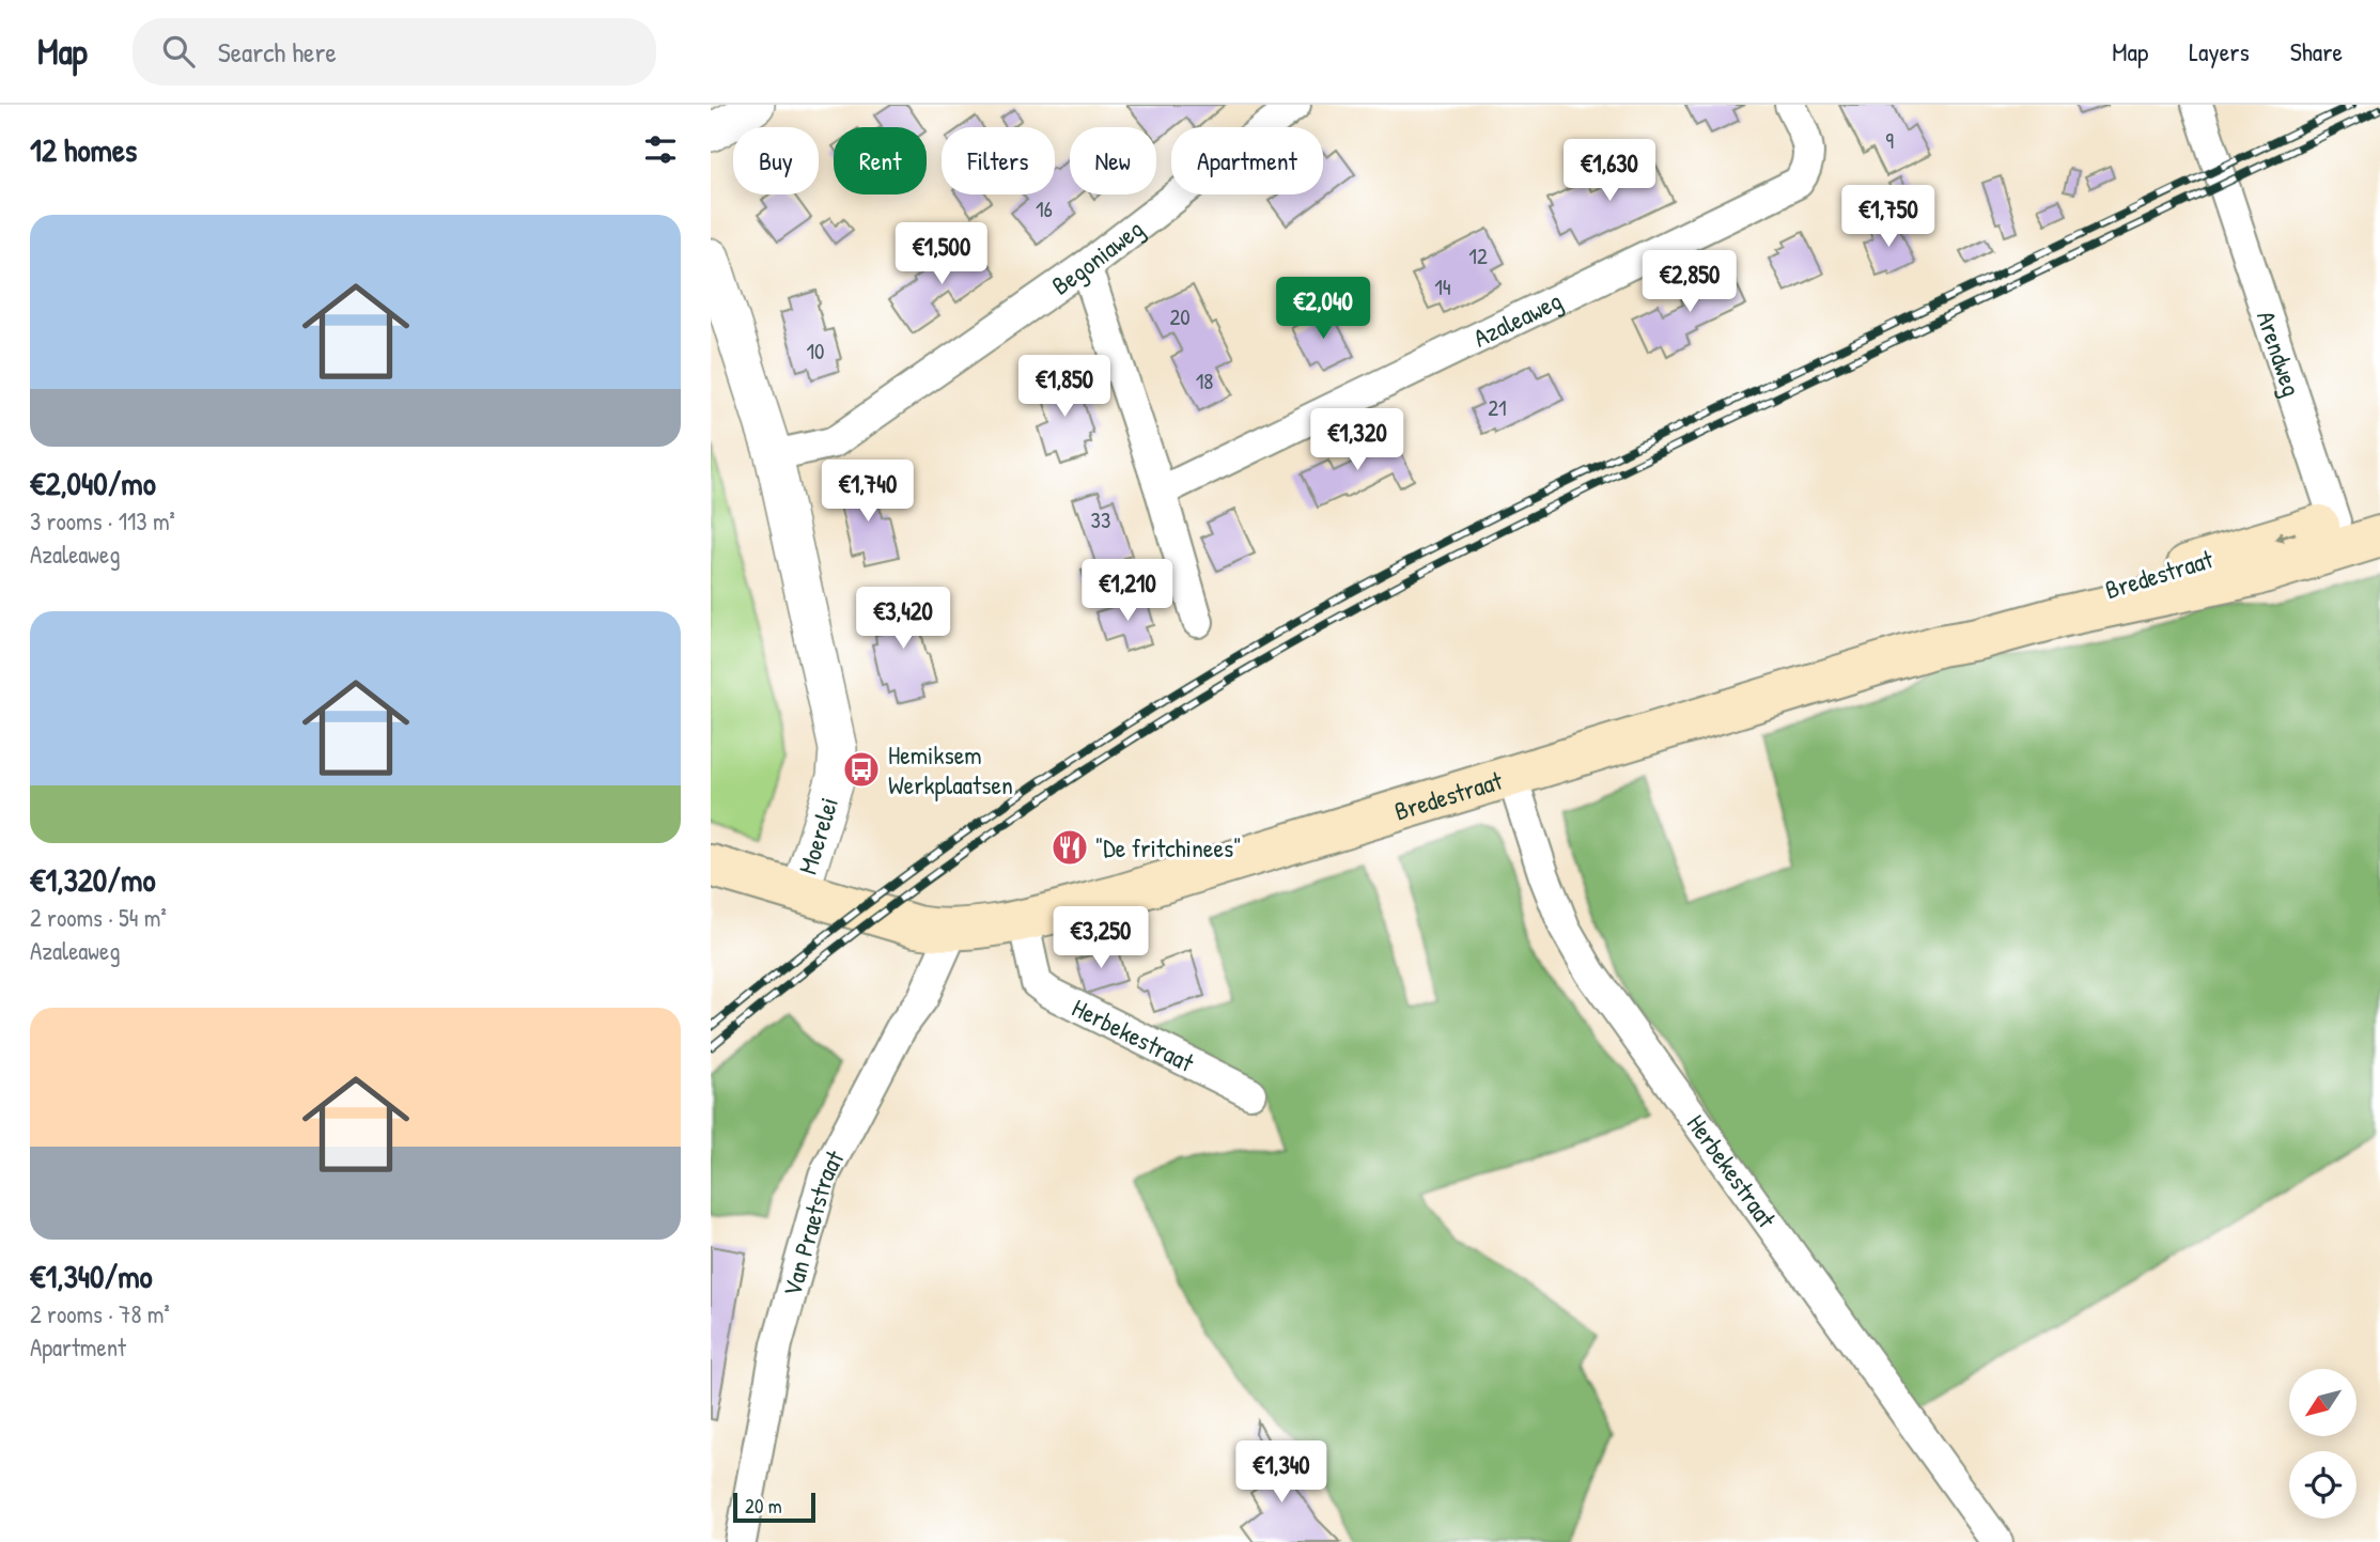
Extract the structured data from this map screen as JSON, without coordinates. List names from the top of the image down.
{
  "streets": {
    "main road": ["Bredestraat"],
    "street": [
      "Begoniaweg",
      "Azaleaweg",
      "Arendweg",
      "Moerelei",
      "Herbekestraat",
      "Van Praetstraat"
    ]
  },
  "crossings": [
    ["Begoniaweg", "Moerelei"],
    ["Arendweg", "Bredestraat"],
    ["Bredestraat", "Moerelei"],
    ["Bredestraat", "Herbekestraat"],
    ["Bredestraat", "Van Praetstraat"]
  ],
  "places": {
    "bus stop": ["Hemiksem Werkplaatsen"],
    "restaurant": ["\"De fritchinees\""]
  },
  "house_numbers": [
    "9",
    "16",
    "12",
    "14",
    "20",
    "10",
    "18",
    "21",
    "33"
  ],
  "scale_bar": "20 m",
  "north": "bottom left",
  "page": {
    "header": "Map",
    "search": "Search here",
    "nav": ["Map", "Layers", "Share"],
    "heading": "12 homes",
    "chip": [
      "Buy",
      "Rent",
      "Filters",
      "New",
      "Apartment"
    ],
    "price": [
      "€1,630",
      "€1,750",
      "€1,500",
      "€2,850",
      "€2,040",
      "€1,850",
      "€1,320",
      "€1,740",
      "€1,210",
      "€3,420",
      "€3,250",
      "€1,340"
    ],
    "list": [
      {
        "name": "€2,040/mo",
        "note": "3 rooms · 113 m² · Azaleaweg"
      },
      {
        "name": "€1,320/mo",
        "note": "2 rooms · 54 m² · Azaleaweg"
      },
      {
        "name": "€1,340/mo",
        "note": "2 rooms · 78 m² · Apartment"
      }
    ],
    "scale": "20 m"
  }
}
